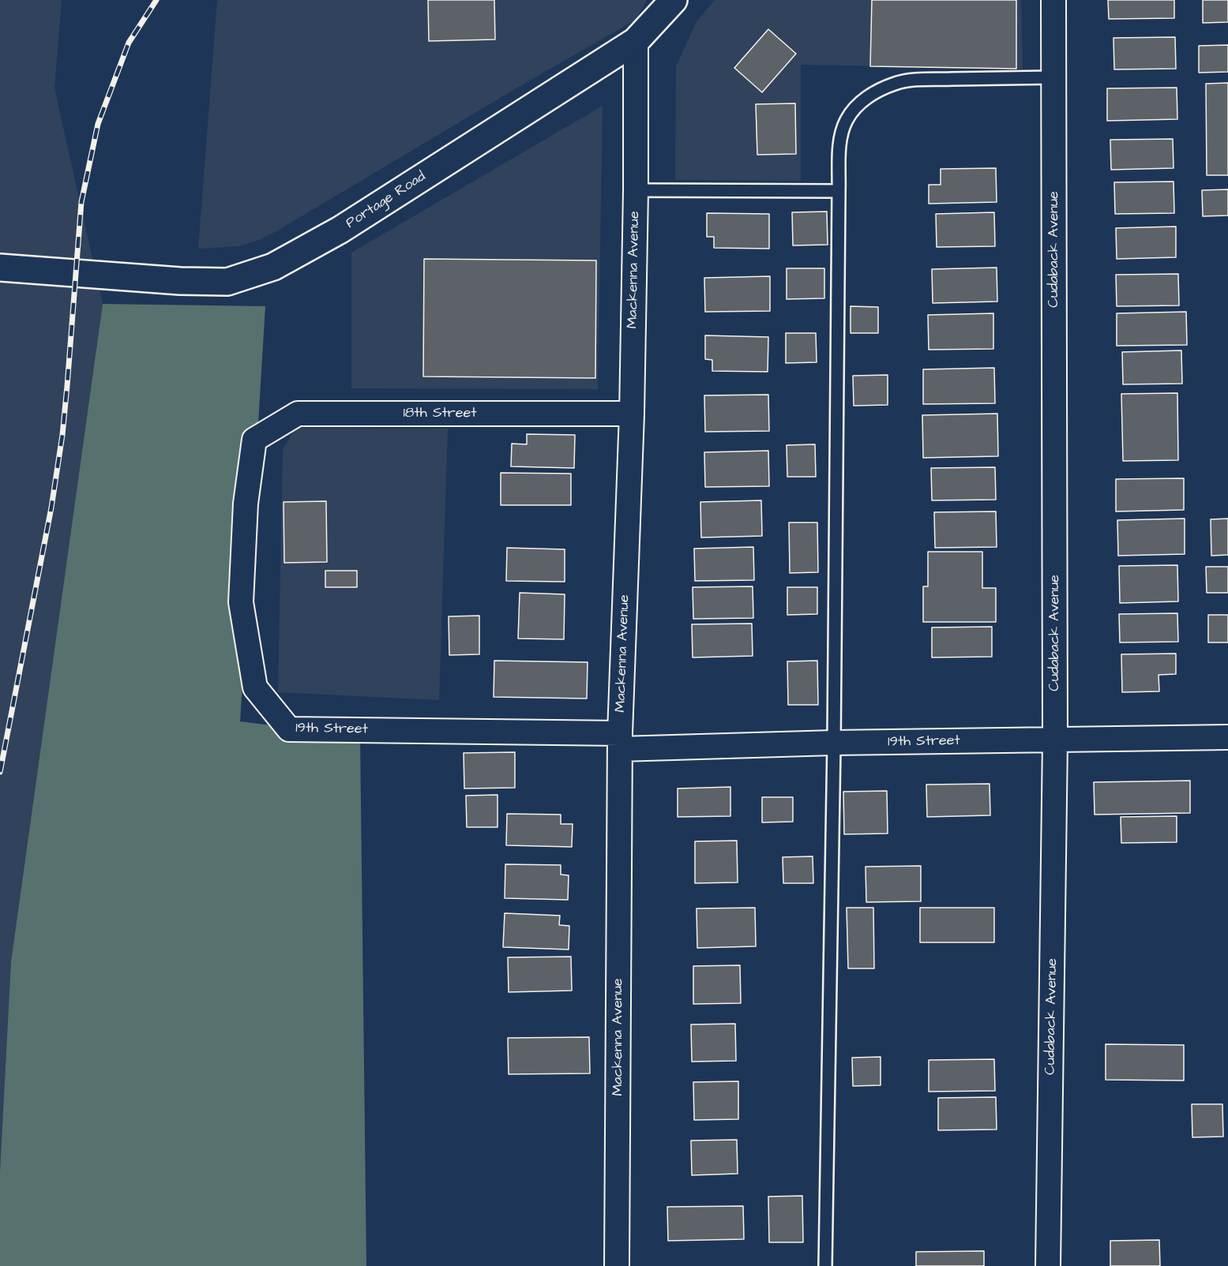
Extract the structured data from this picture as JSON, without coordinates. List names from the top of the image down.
{
  "streets": {
    "street": [
      "Portage Road",
      "Cudaback Avenue",
      "Mackenna Avenue",
      "18th Street",
      "19th Street"
    ]
  },
  "crossings": [
    ["Portage Road", "Mackenna Avenue"],
    ["Cudaback Avenue", "19th Street"],
    ["Mackenna Avenue", "18th Street"],
    ["Mackenna Avenue", "19th Street"],
    ["18th Street", "19th Street"]
  ]
}
